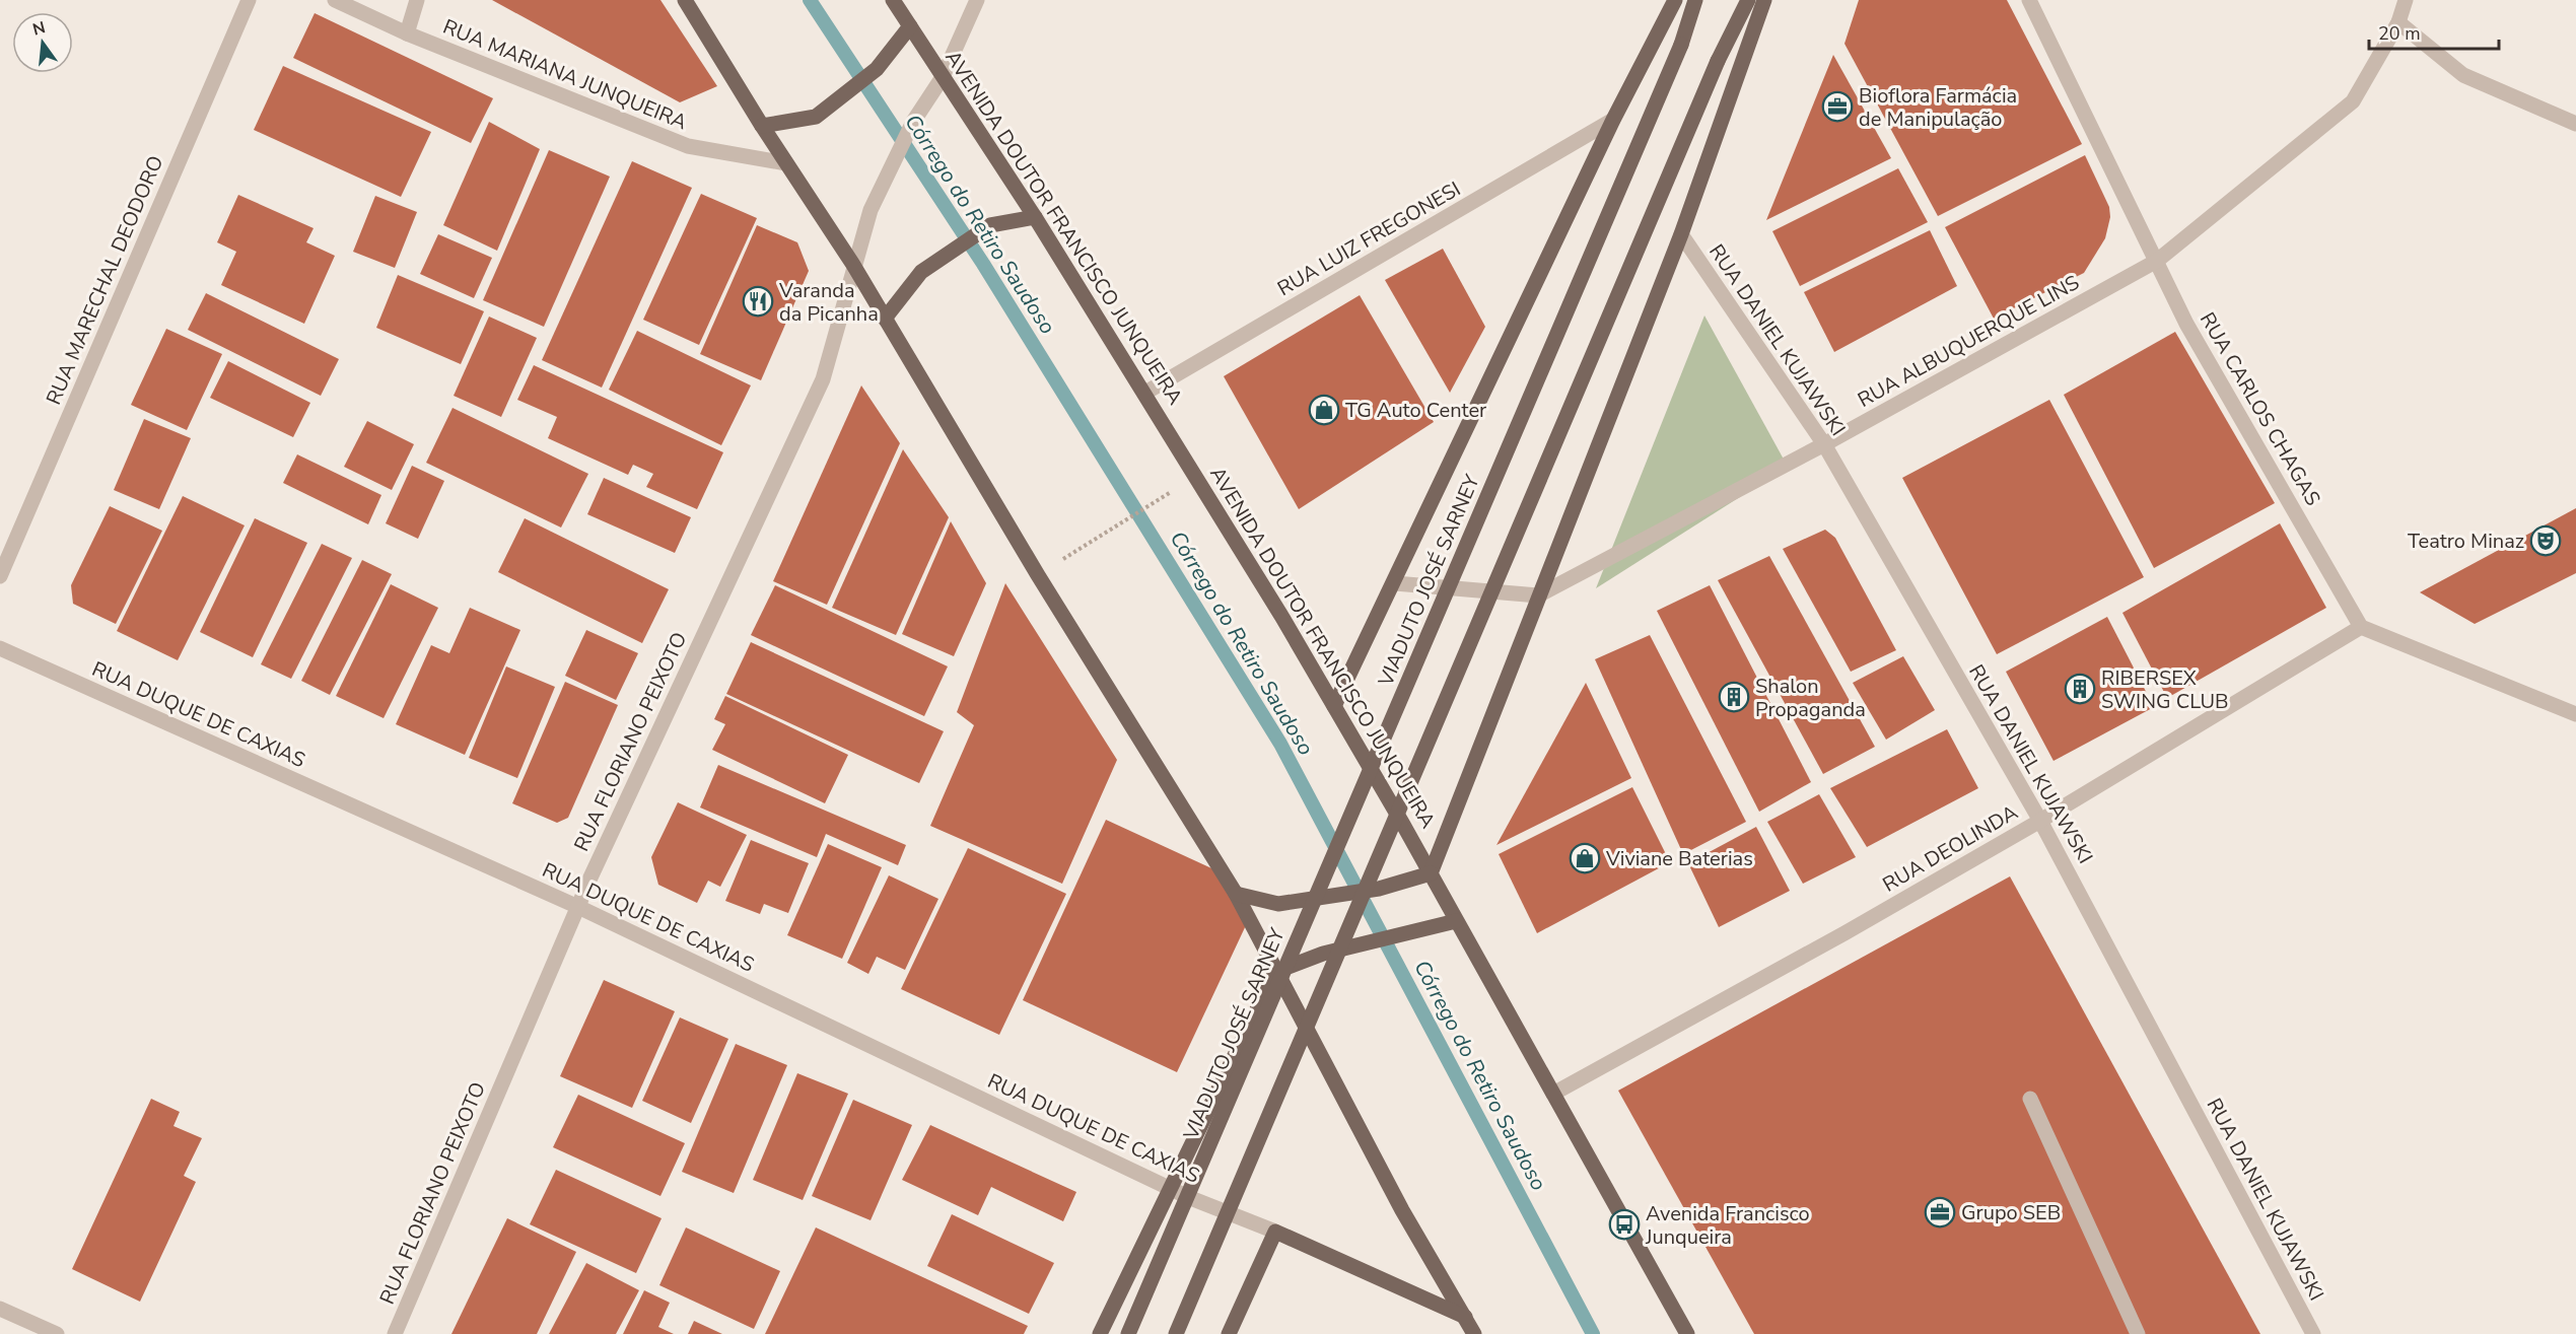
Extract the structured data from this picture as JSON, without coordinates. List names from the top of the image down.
{
  "streets": {
    "main road": ["AVENIDA DOUTOR FRANCISCO JUNQUEIRA", "VIADUTO JOSÉ SARNEY"],
    "street": [
      "RUA MARIANA JUNQUEIRA",
      "RUA LUIZ FREGONESI",
      "RUA MARECHAL DEODORO",
      "RUA DANIEL KUJAWSKI",
      "RUA ALBUQUERQUE LINS",
      "RUA CARLOS CHAGAS",
      "RUA DUQUE DE CAXIAS",
      "RUA FLORIANO PEIXOTO",
      "RUA DEOLINDA"
    ]
  },
  "crossings": [
    ["AVENIDA DOUTOR FRANCISCO JUNQUEIRA", "RUA LUIZ FREGONESI"],
    ["AVENIDA DOUTOR FRANCISCO JUNQUEIRA", "RUA FLORIANO PEIXOTO"],
    ["AVENIDA DOUTOR FRANCISCO JUNQUEIRA", "RUA DEOLINDA"],
    ["RUA DANIEL KUJAWSKI", "RUA ALBUQUERQUE LINS"],
    ["RUA DANIEL KUJAWSKI", "RUA DEOLINDA"],
    ["RUA ALBUQUERQUE LINS", "RUA CARLOS CHAGAS"],
    ["RUA CARLOS CHAGAS", "RUA DEOLINDA"],
    ["RUA DUQUE DE CAXIAS", "RUA FLORIANO PEIXOTO"]
  ],
  "water": ["Córrego do Retiro Saudoso"],
  "places": {
    "office": ["Bioflora Farmácia de Manipulação", "Grupo SEB"],
    "restaurant": ["Varanda da Picanha"],
    "shop": ["TG Auto Center", "Viviane Baterias"],
    "theatre": ["Teatro Minaz"],
    "building": ["RIBERSEX SWING CLUB", "Shalon Propaganda"],
    "bus stop": ["Avenida Francisco Junqueira"]
  },
  "scale_bar": "20 m",
  "north": "top"
}
